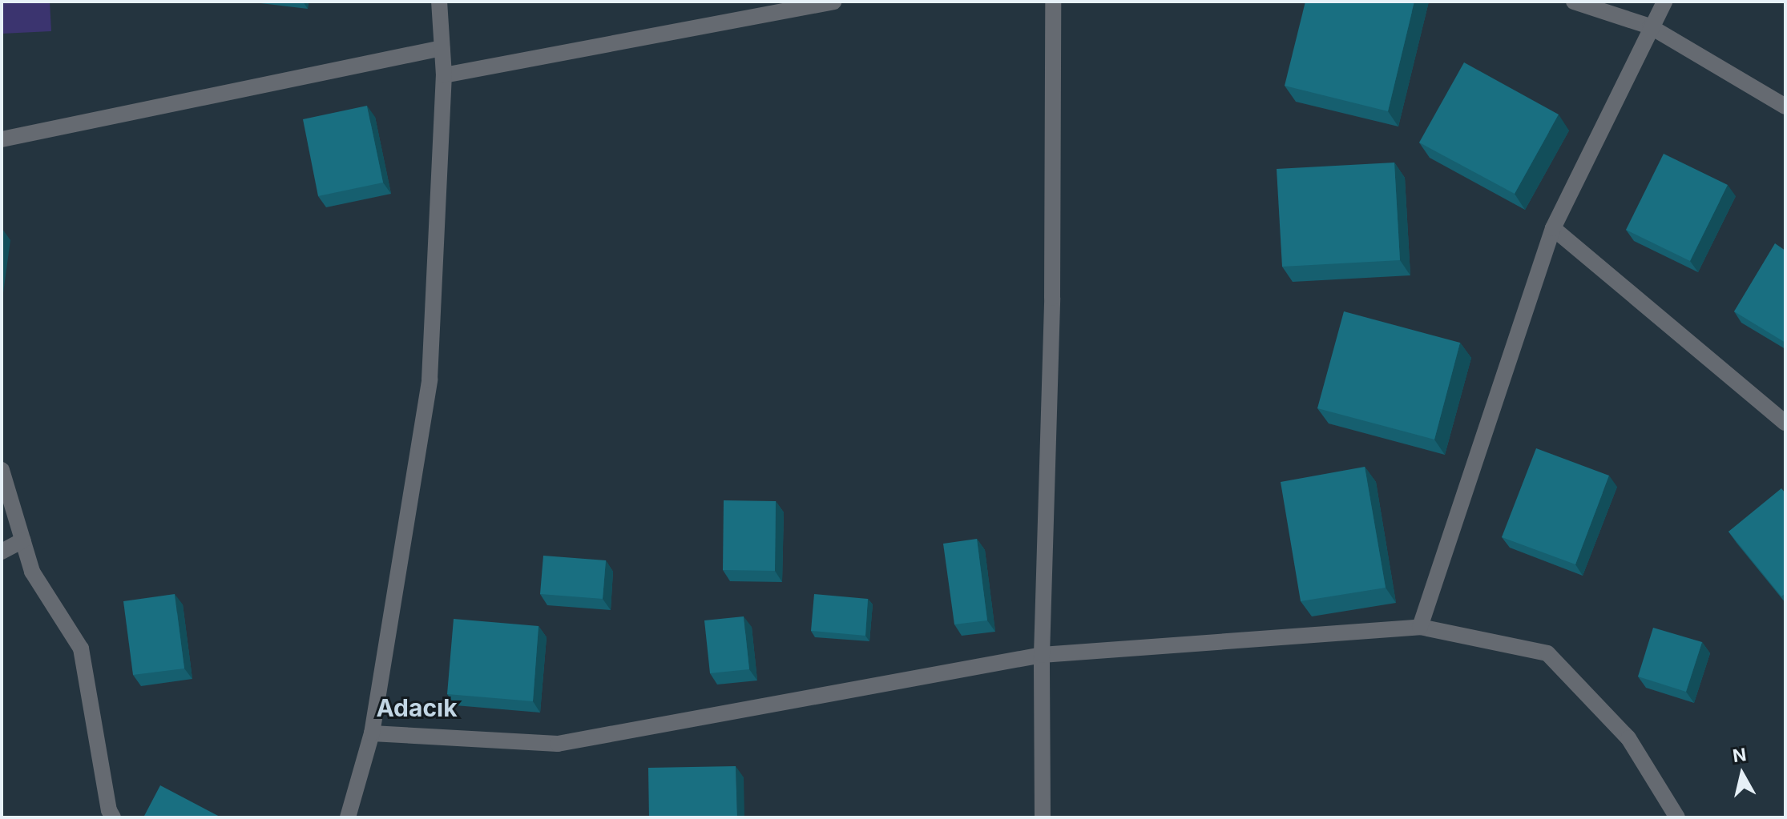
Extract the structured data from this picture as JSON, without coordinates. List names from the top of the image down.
{
  "districts": ["Adacık"],
  "north": "top"
}
